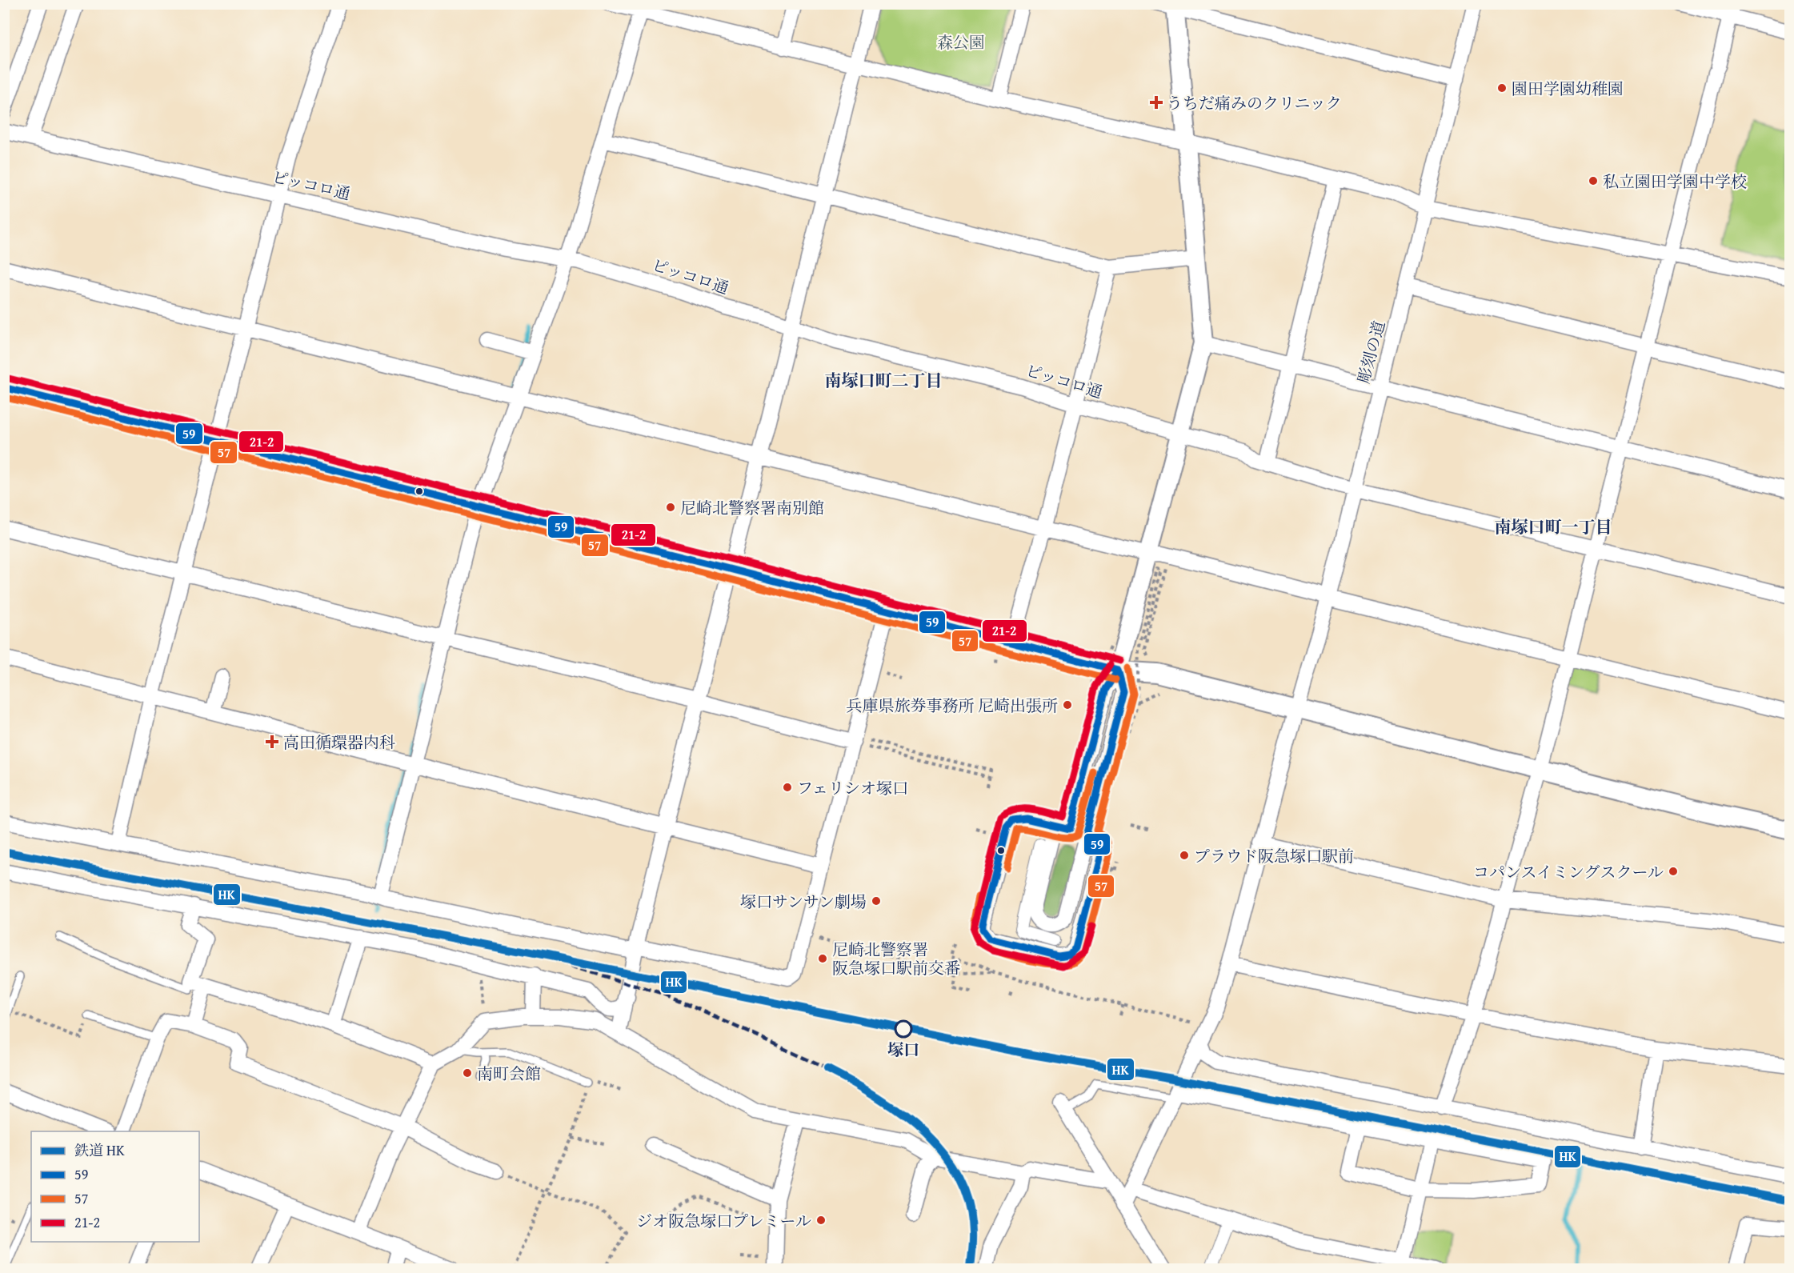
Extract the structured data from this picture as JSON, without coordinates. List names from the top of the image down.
{
  "streets": {
    "street": ["ピッコロ通", "彫刻の道"]
  },
  "crossings": [
    ["ピッコロ通", "彫刻の道"]
  ],
  "districts": ["南塚口町二丁目", "南塚口町一丁目"],
  "parks": ["森公園"],
  "places": {
    "other": [
      "園田学園幼稚園",
      "私立園田学園中学校",
      "尼崎北警察署南別館",
      "兵庫県旅券事務所 尼崎出張所",
      "フェリシオ塚口",
      "プラウド阪急塚口駅前",
      "コパンスイミングスクール",
      "塚口サンサン劇場",
      "尼崎北警察署 阪急塚口駅前交番",
      "塚口",
      "南町会館",
      "ジオ阪急塚口プレミール"
    ],
    "health": ["うちだ痛みのクリニック", "高田循環器内科"]
  },
  "lines": [
    "transit line 21-2",
    "transit line 59",
    "transit line 57",
    "rail line HK"
  ],
  "legend": [
    "鉄道 HK",
    "59",
    "57",
    "21-2"
  ]
}
